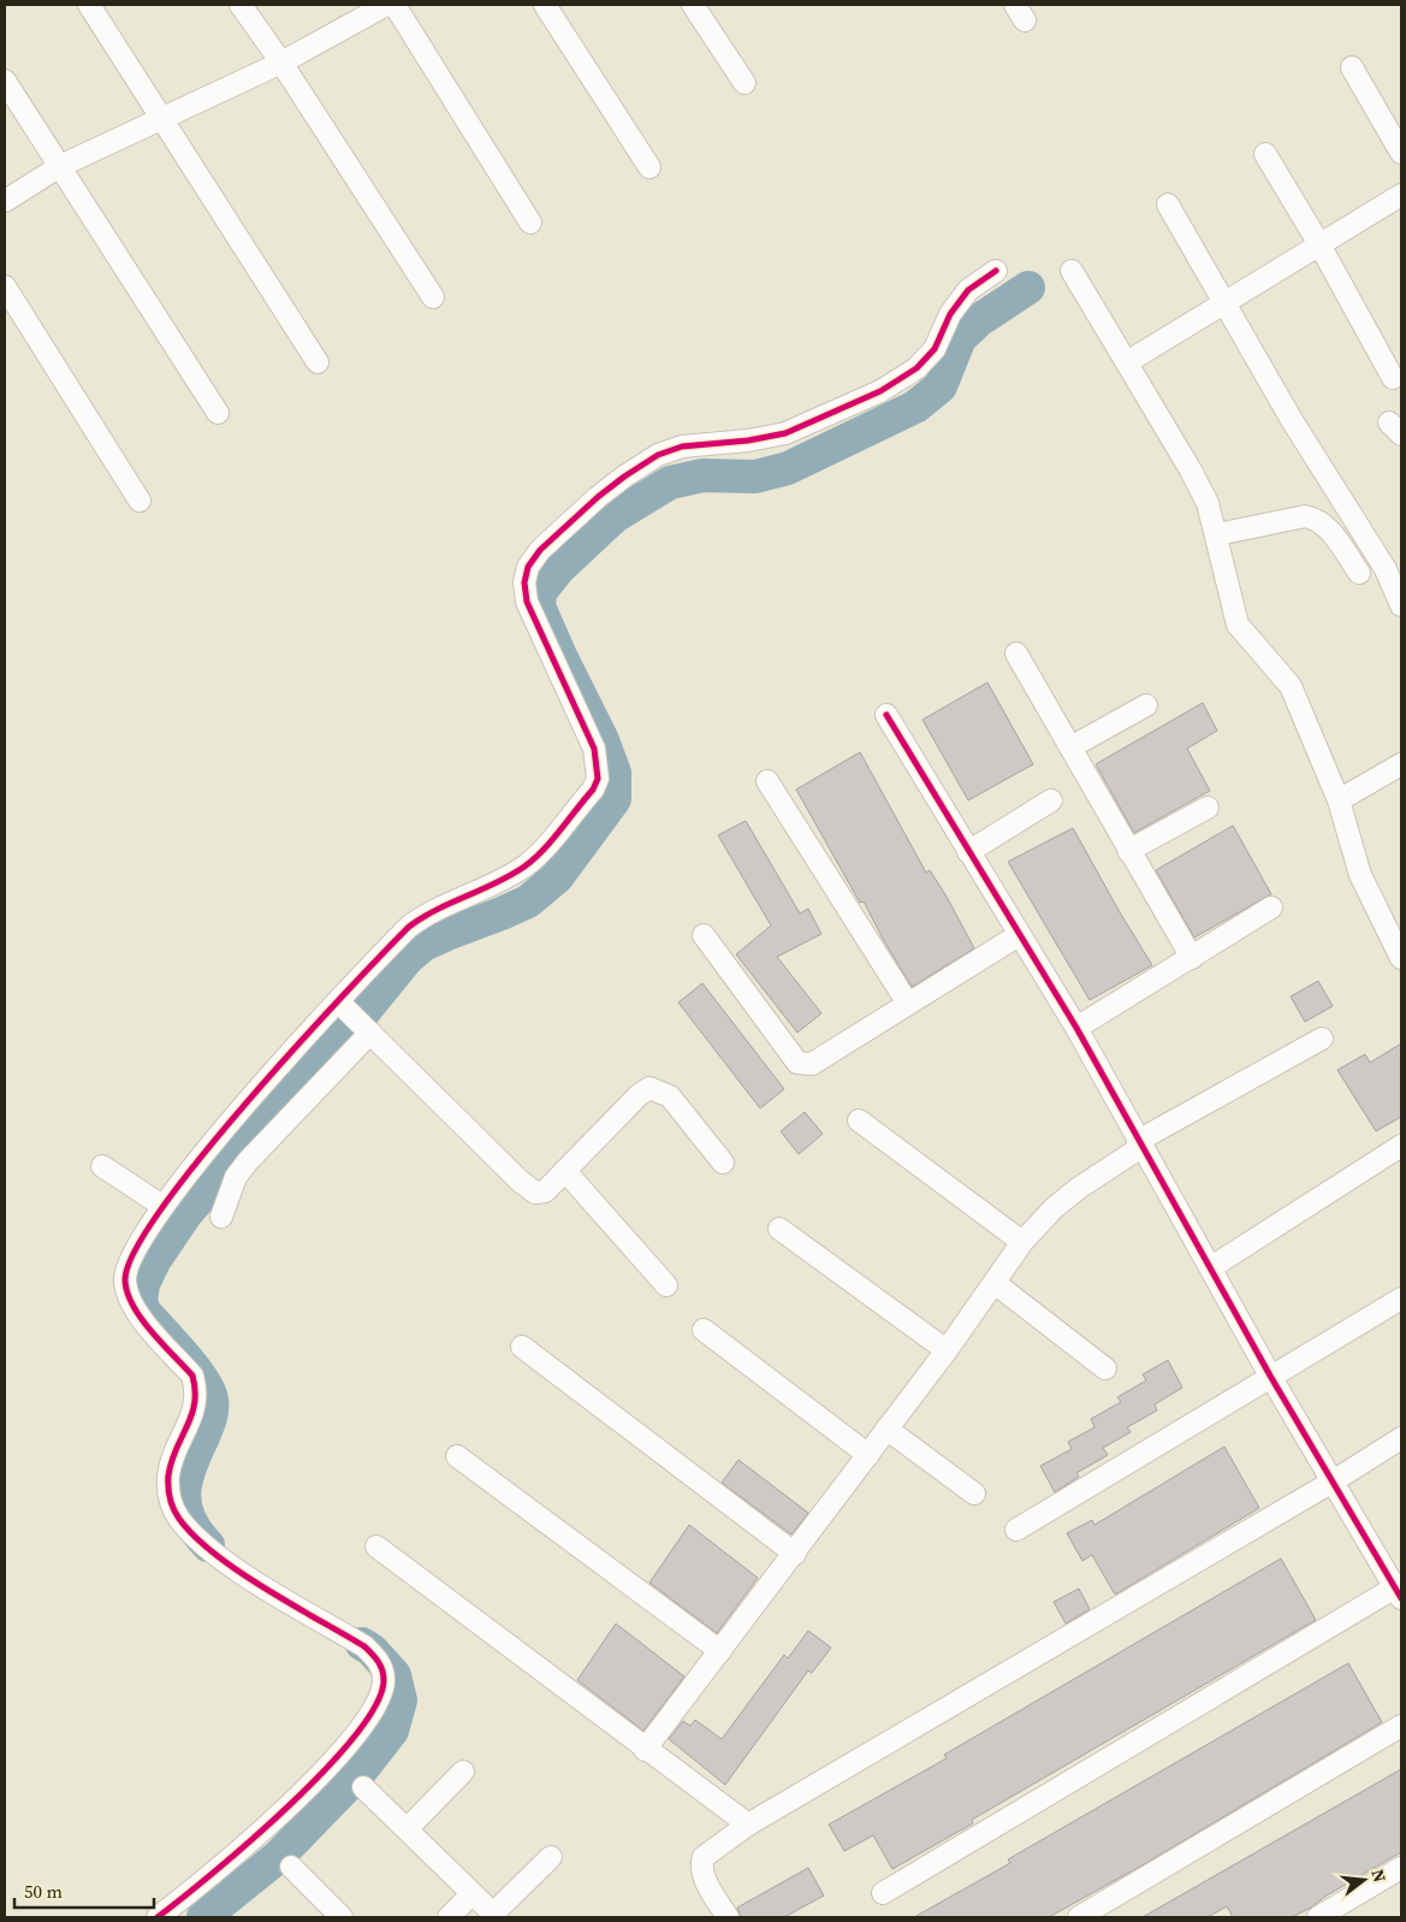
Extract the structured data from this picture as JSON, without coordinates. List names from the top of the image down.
{
  "scale_bar": "50 m",
  "north": "right"
}
